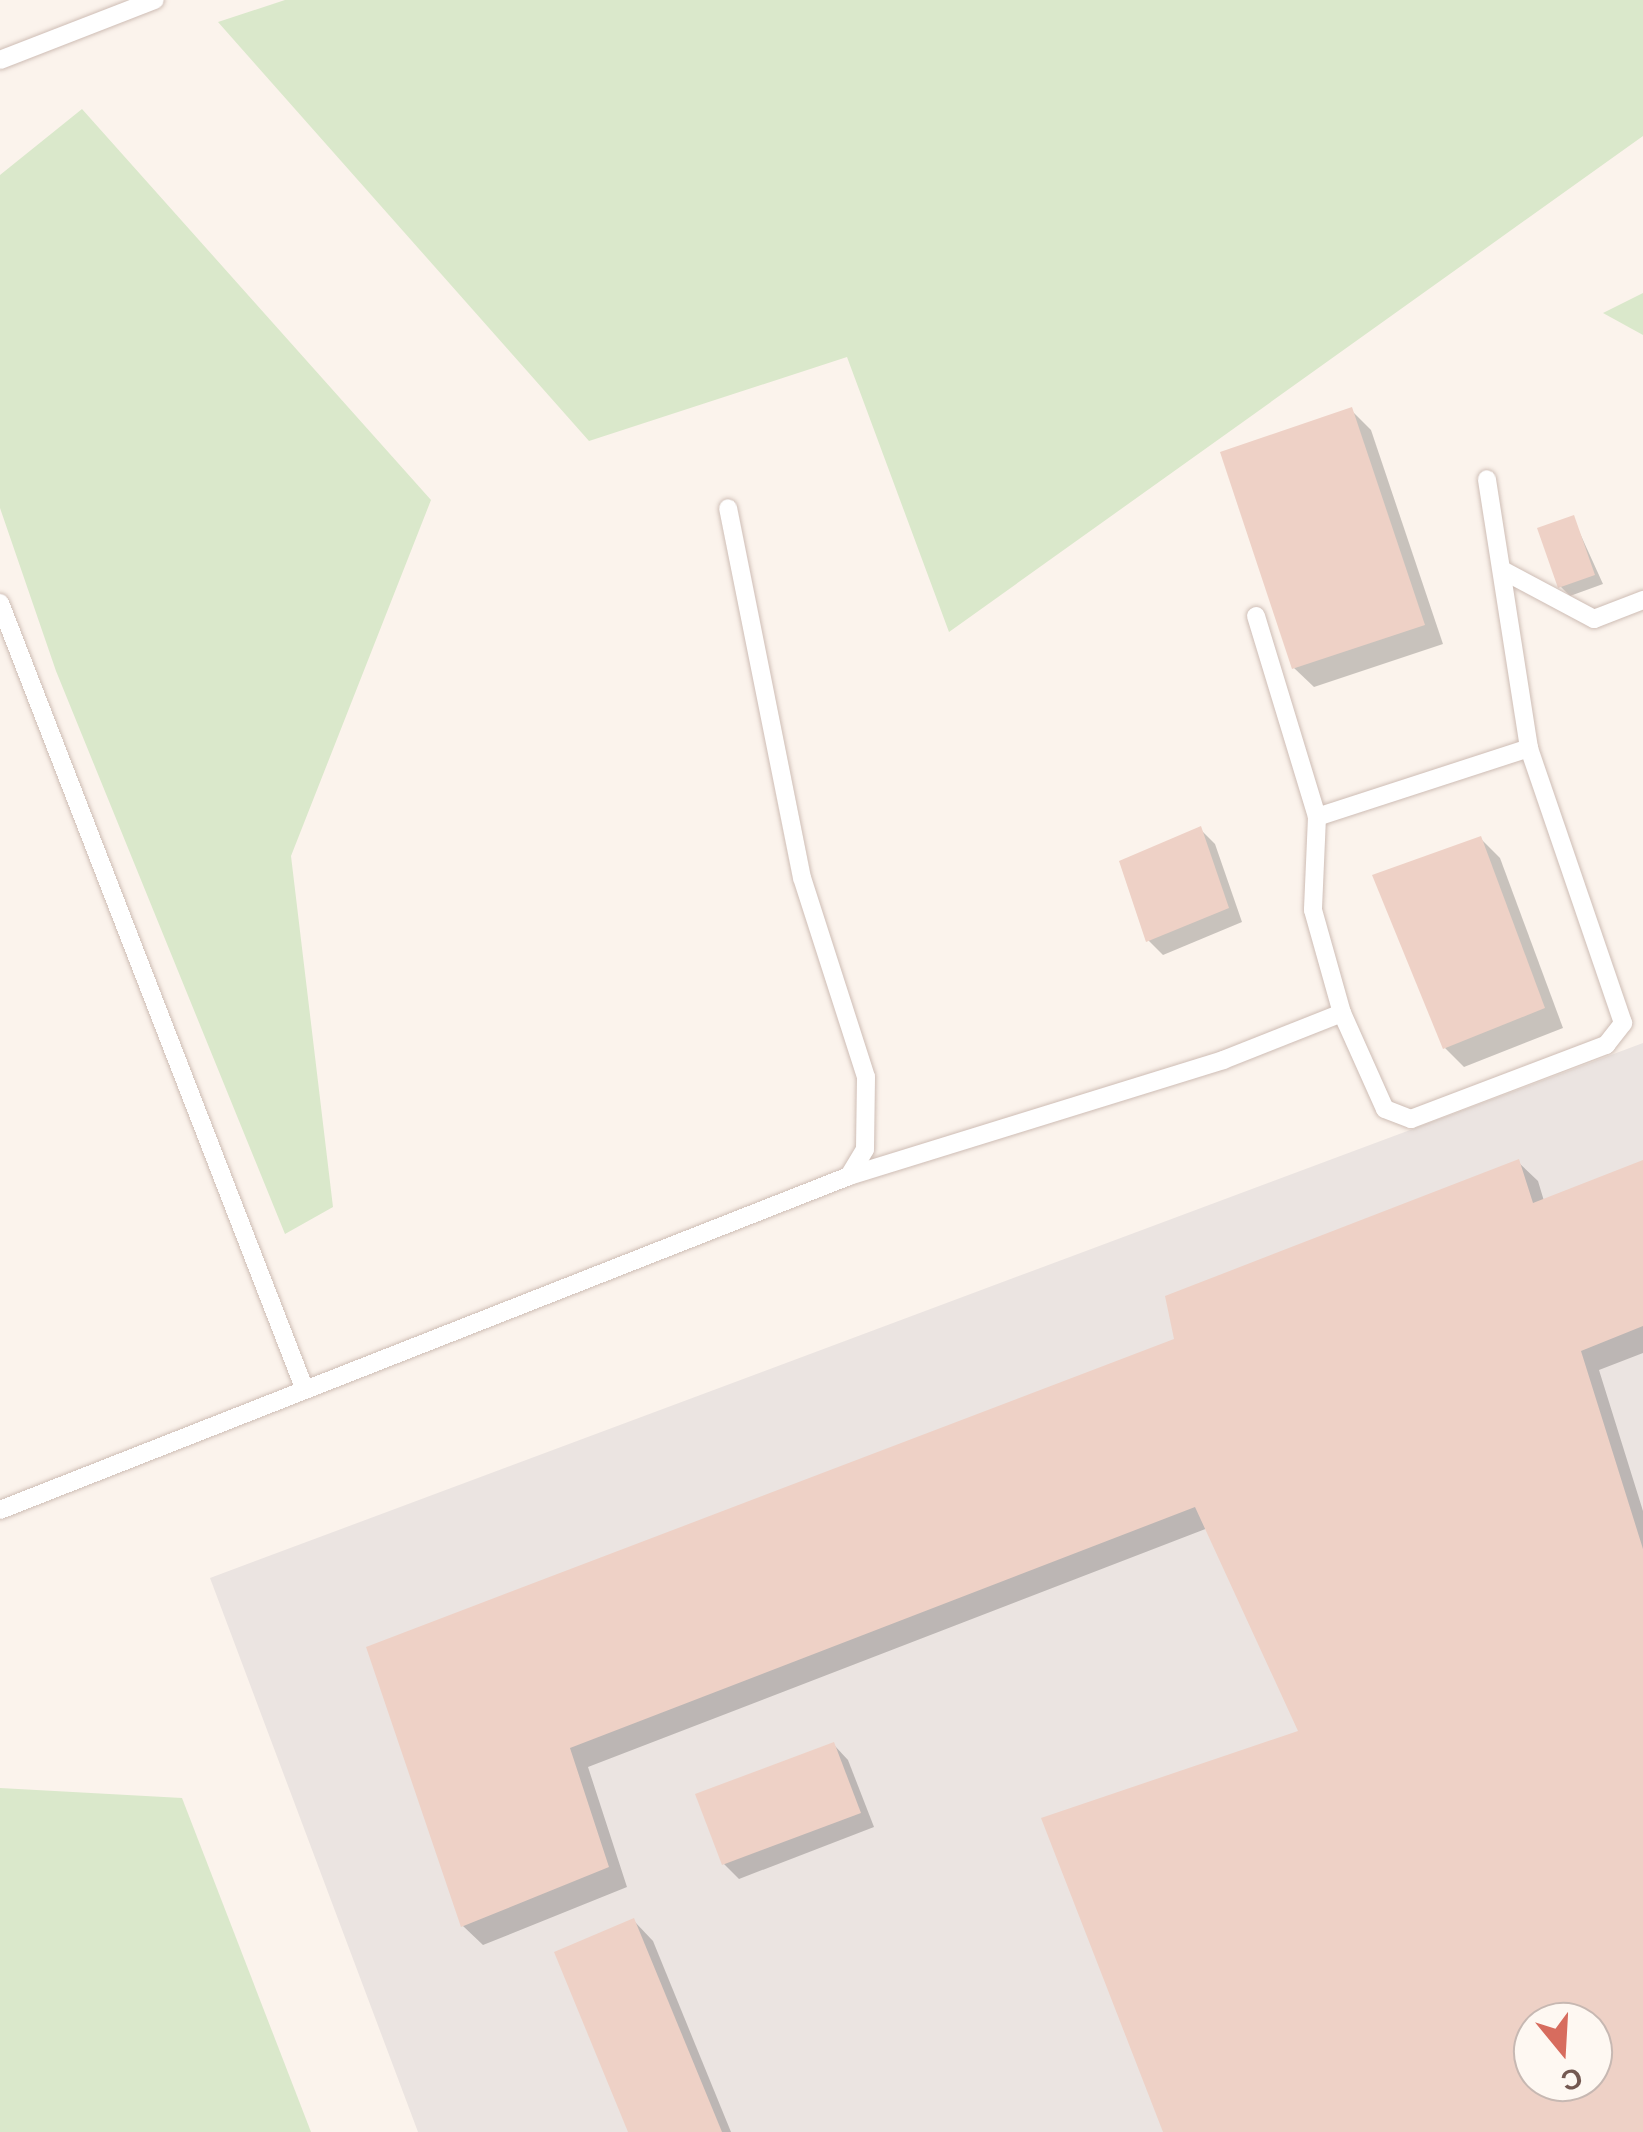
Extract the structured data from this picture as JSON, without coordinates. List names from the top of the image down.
{
  "north": "bottom"
}
